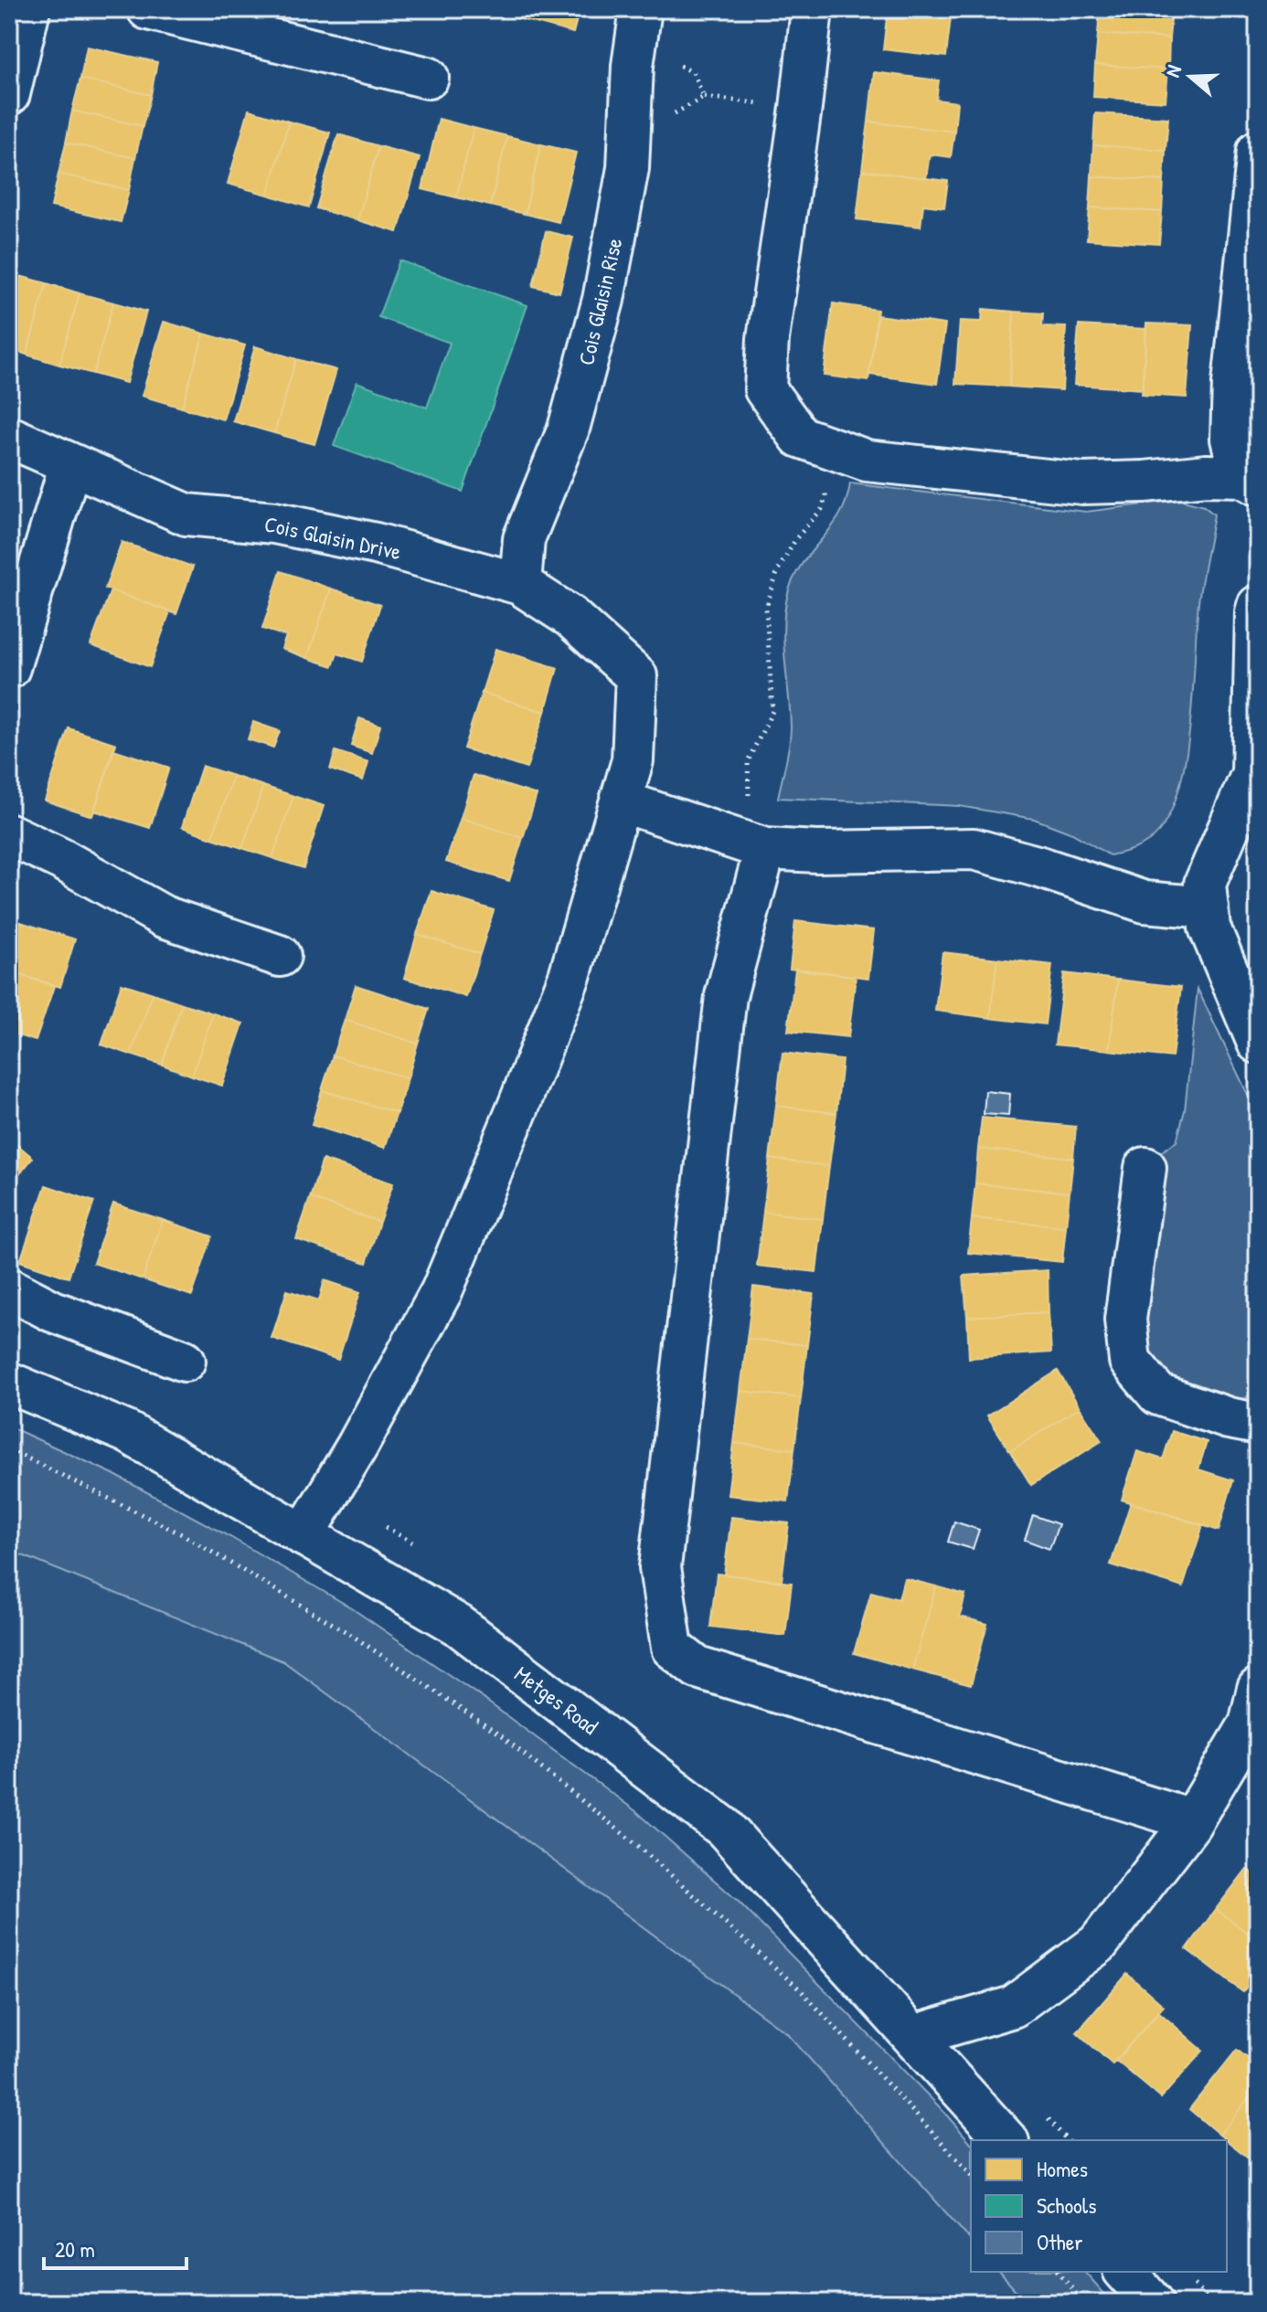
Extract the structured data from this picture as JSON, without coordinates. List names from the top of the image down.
{
  "streets": {
    "street": ["Cois Glaisin Rise", "Cois Glaisin Drive", "Metges Road"]
  },
  "crossings": [
    ["Cois Glaisin Rise", "Cois Glaisin Drive"]
  ],
  "legend": ["Homes", "Schools", "Other"],
  "scale_bar": "20 m",
  "north": "left"
}
